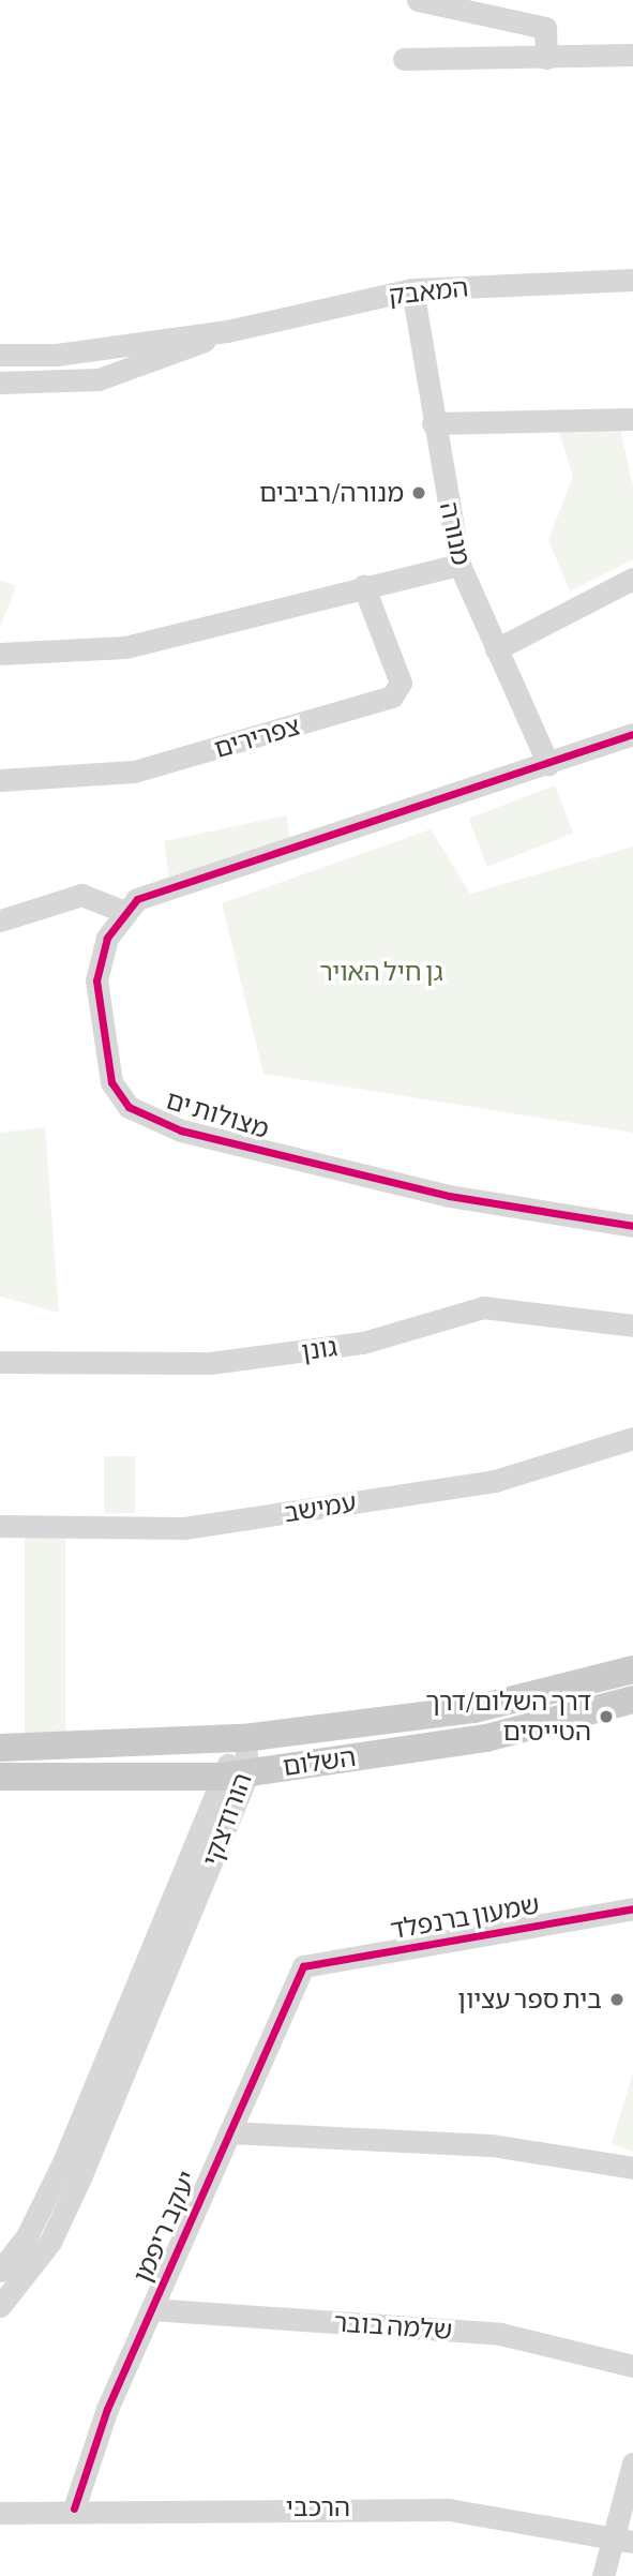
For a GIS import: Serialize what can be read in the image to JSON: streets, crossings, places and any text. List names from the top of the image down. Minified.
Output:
{"streets":{"main road":["השלום"],"street":["המאבק","מנורה","צפרירים","מצולות ים","גונן","עמישב","הורודצקי","שמעון ברנפלד","יעקב ריפמן","שלמה בובר","הרכבי"]},"crossings":[["המאבק","מנורה"],["השלום","הורודצקי"],["שמעון ברנפלד","יעקב ריפמן"],["יעקב ריפמן","שלמה בובר"],["יעקב ריפמן","הרכבי"]],"parks":["גן חיל האויר"],"places":["מנורה/רביבים","דרך השלום/דרך הטייסים","בית ספר עציון"]}
